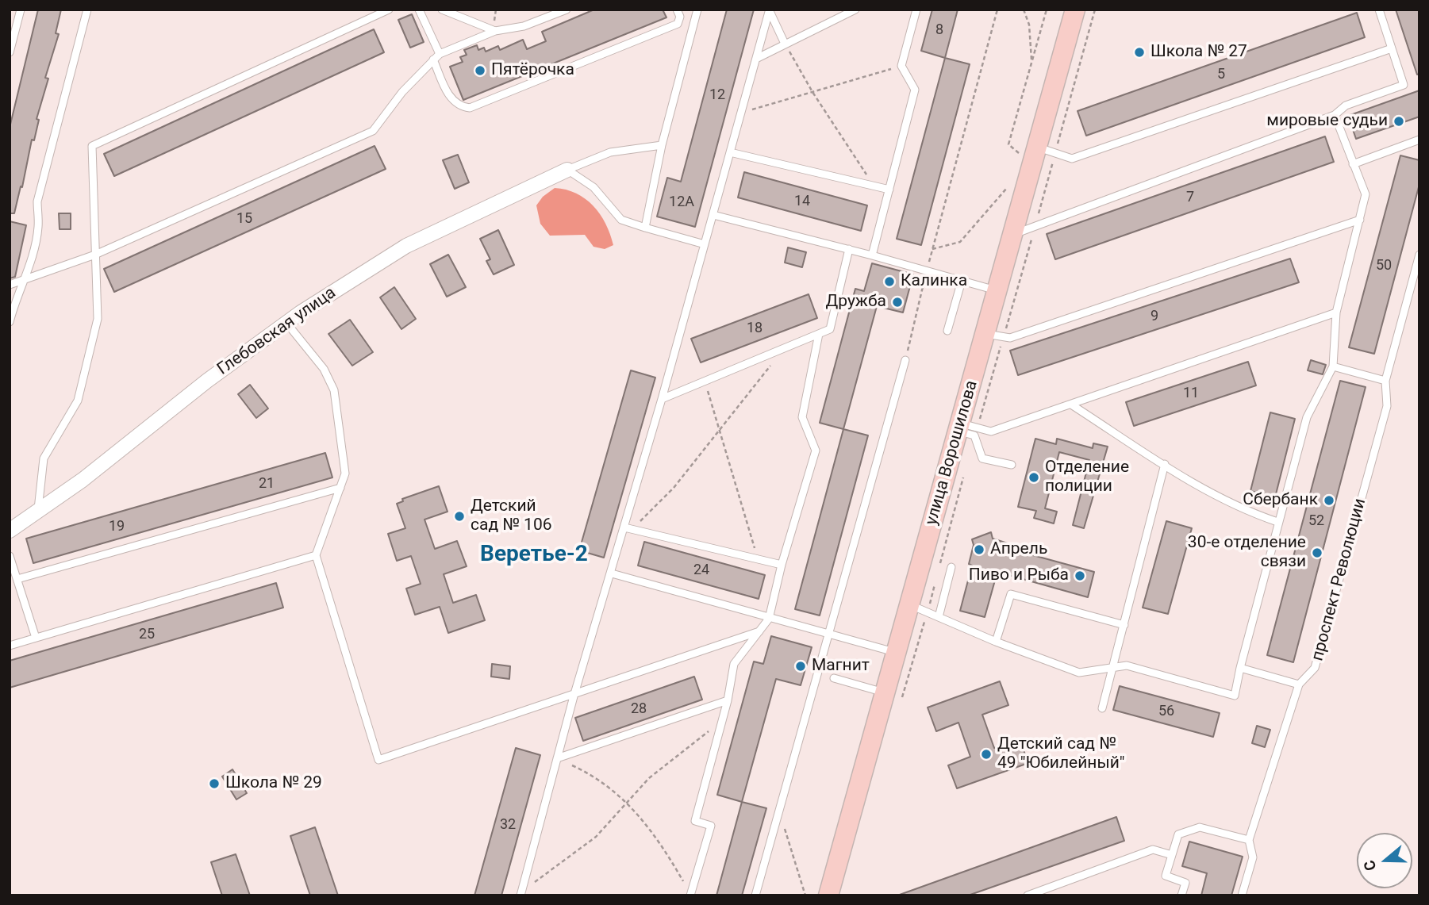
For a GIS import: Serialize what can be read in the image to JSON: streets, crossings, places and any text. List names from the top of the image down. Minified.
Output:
{"streets":{"main road":["улица Ворошилова"],"street":["Глебовская улица"],"lane":["проспект Революции"]},"districts":["Веретье-2"],"places":["Школа № 27","Пятёрочка","мировые судьи","Калинка","Дружба","Отделение полиции","Сбербанк","Детский сад № 106","Апрель","30-е отделение связи","Пиво и Рыба","Магнит","Детский сад № 49 \"Юбилейный\"","Школа № 29"],"house_numbers":["8","5","12","7","14","12А","15","50","9","18","11","21","52","19","24","25","28","56","32"],"north":"left"}
